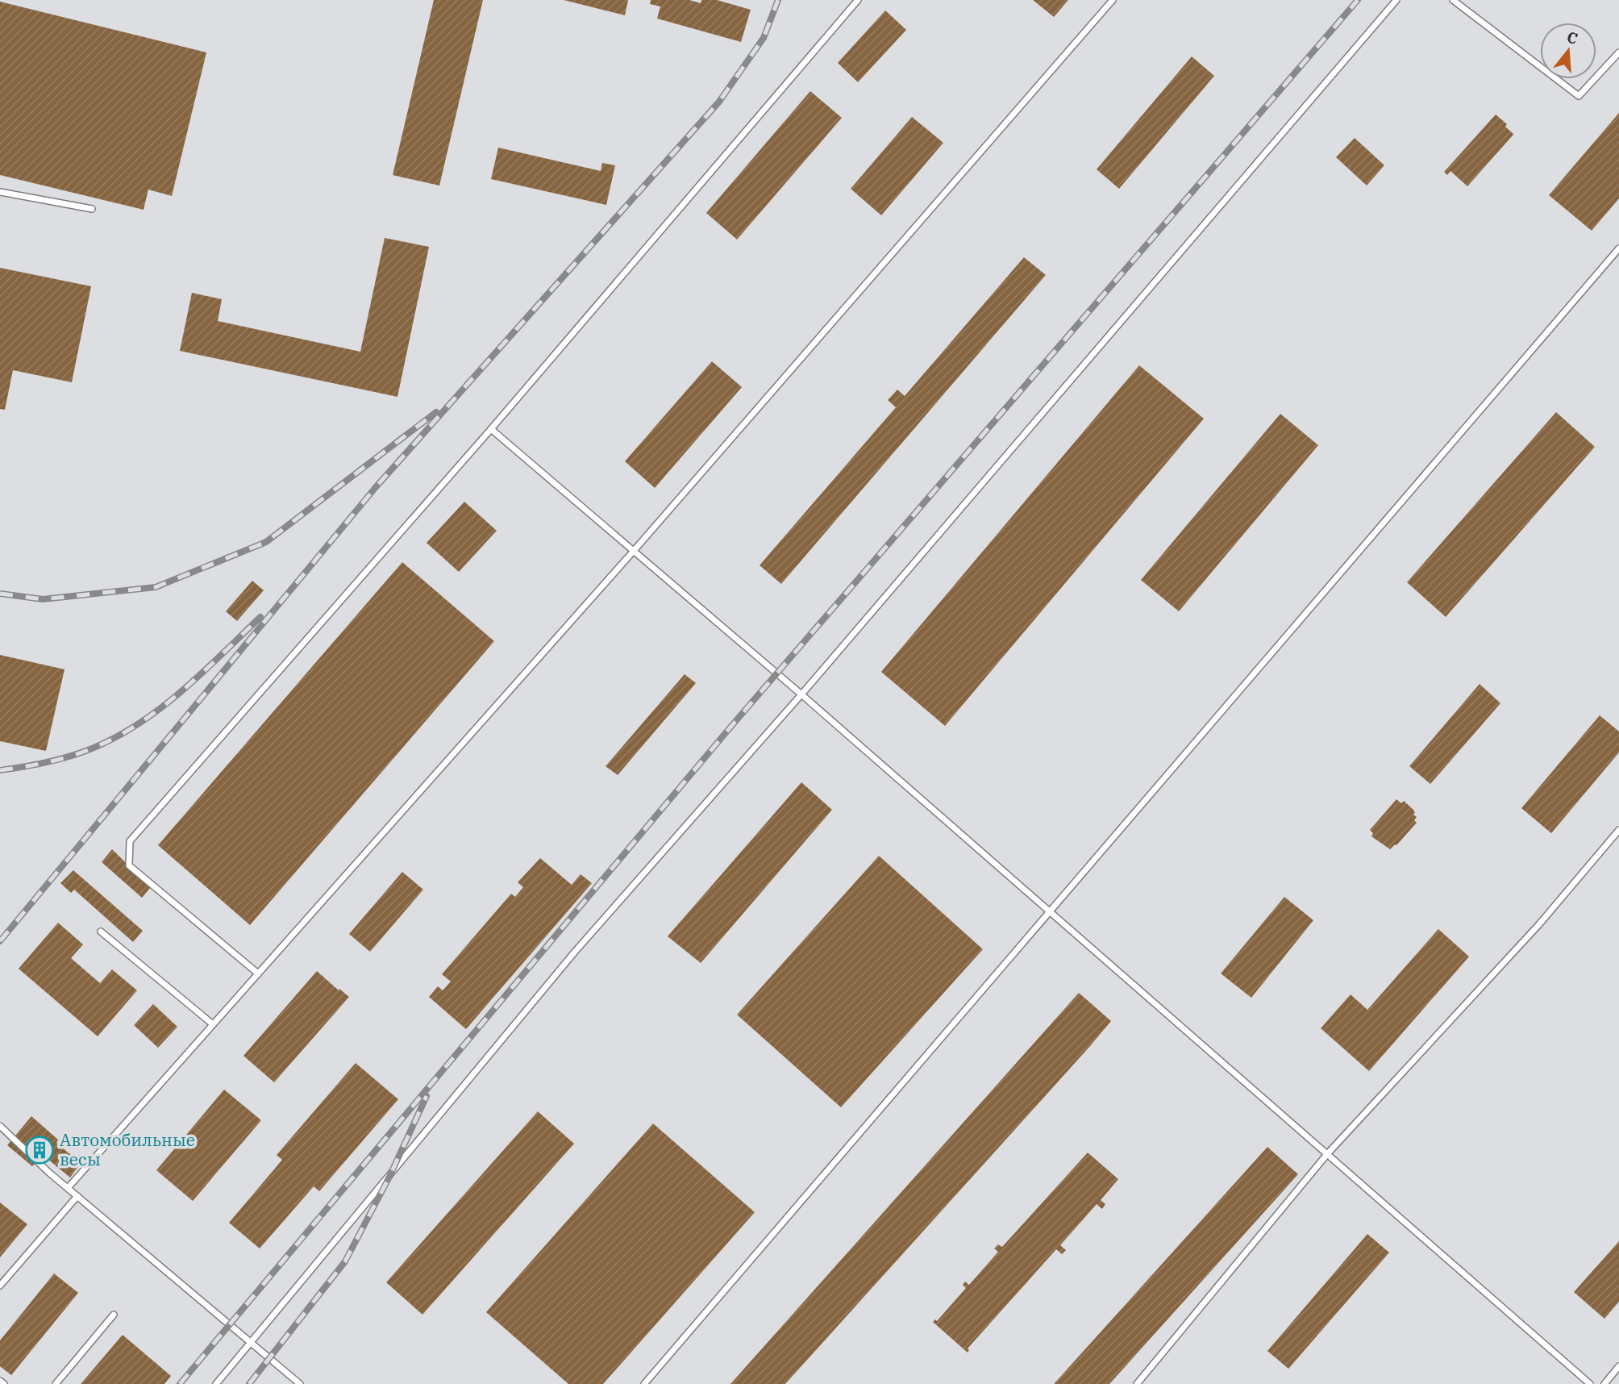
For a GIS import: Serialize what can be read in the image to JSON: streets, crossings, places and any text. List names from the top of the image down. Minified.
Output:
{"places":{"building":["Автомобильные весы"]},"north":"top"}
